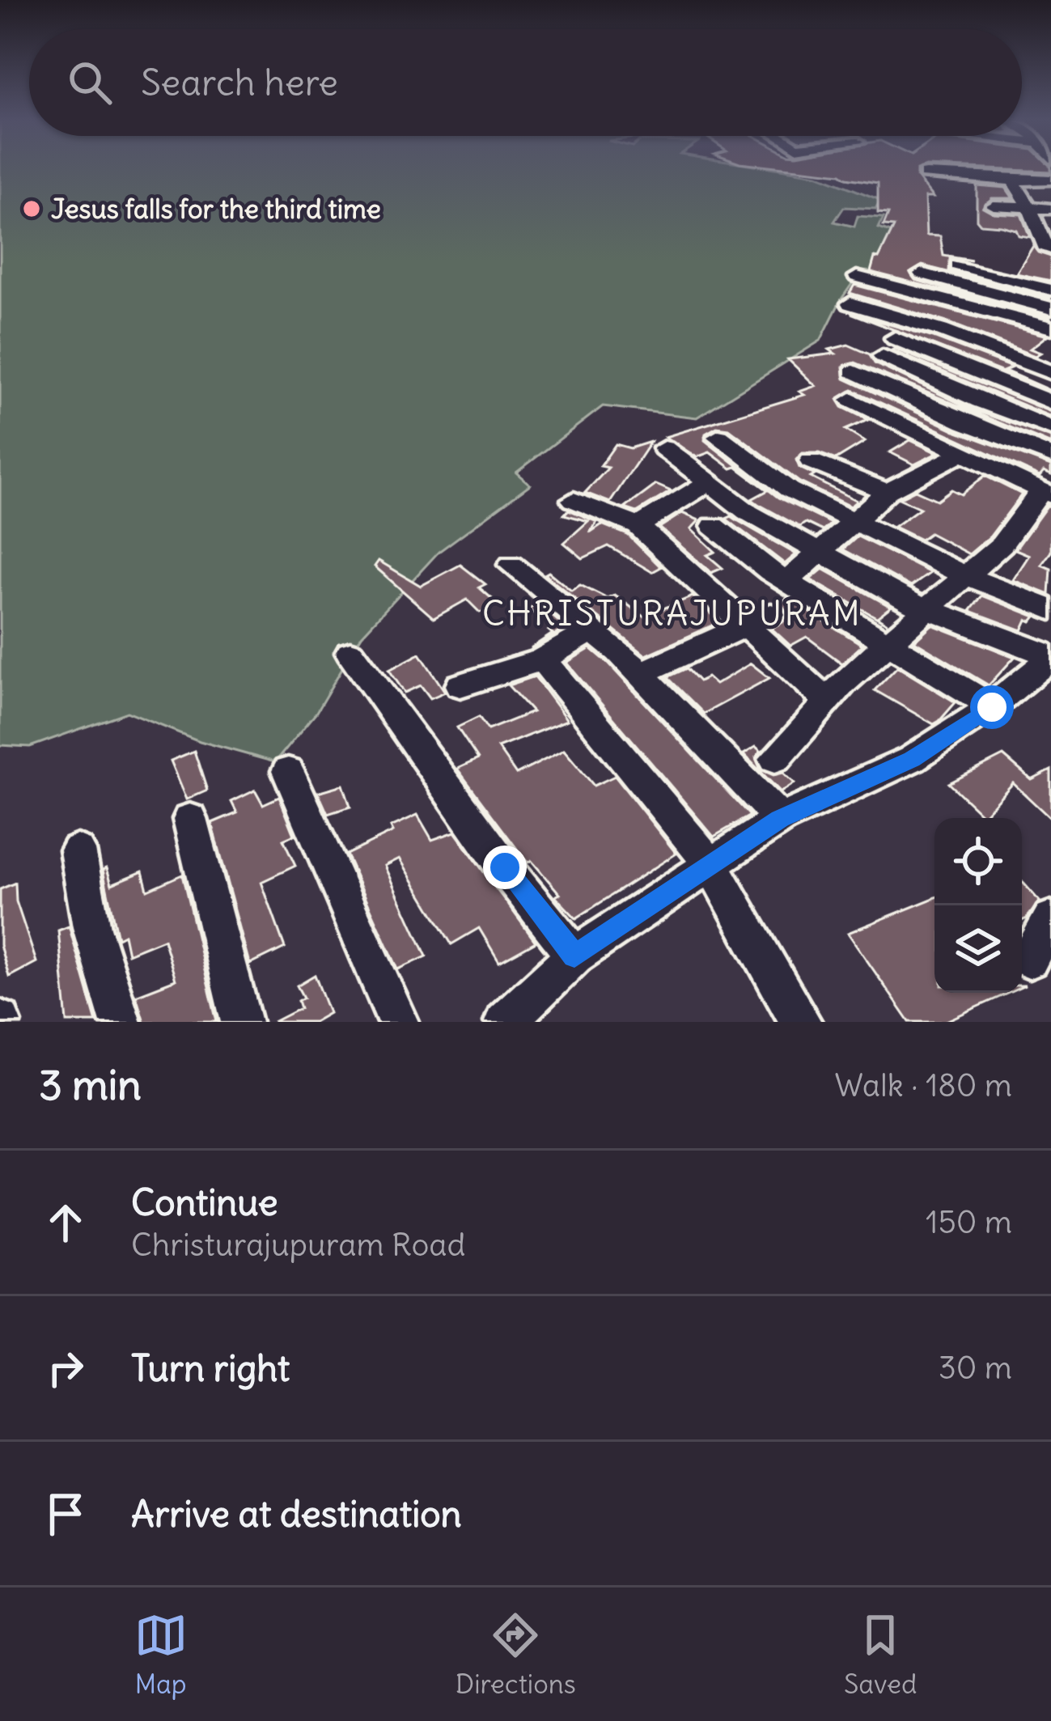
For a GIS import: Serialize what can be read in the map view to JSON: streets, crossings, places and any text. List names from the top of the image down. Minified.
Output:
{"districts":["CHRISTURAJUPURAM"],"places":["Jesus falls for the third time"],"page":{"search":"Search here","heading":["3 min","Walk · 180 m"],"list":[["Continue","Christurajupuram Road","150 m"],["Turn right","30 m"],"Arrive at destination"],"nav":["Map","Directions","Saved"]}}
